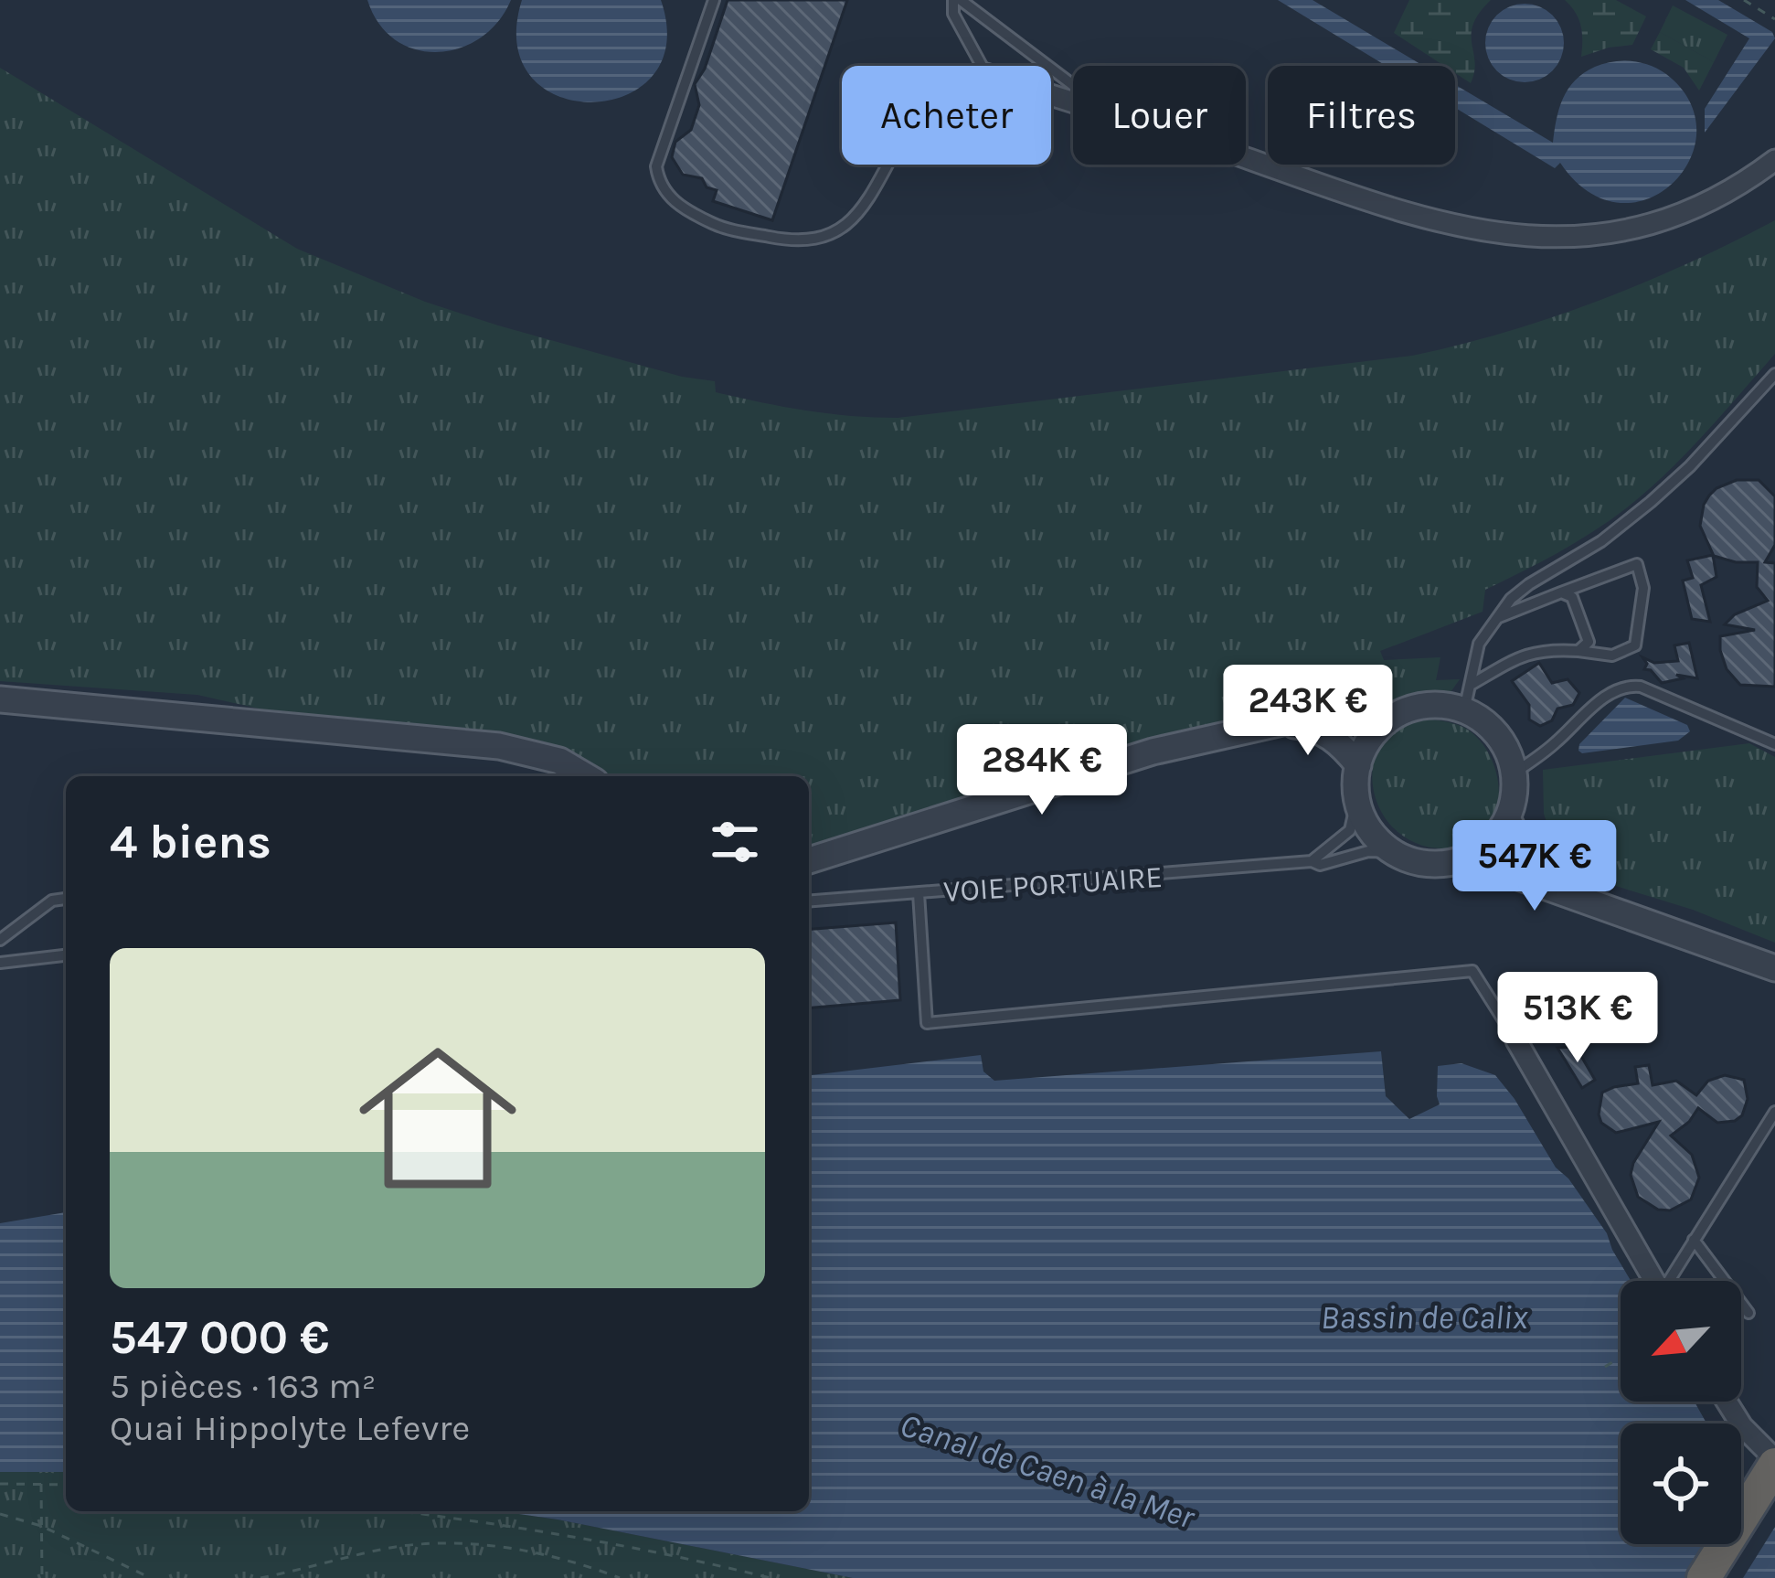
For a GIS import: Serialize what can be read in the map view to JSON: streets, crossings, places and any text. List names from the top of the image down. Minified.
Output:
{"streets":{"lane":["VOIE PORTUAIRE"]},"water":["Bassin de Calix","Canal de Caen à la Mer"],"north":"bottom left","page":{"chip":["Acheter","Louer","Filtres"],"price":["243K €","284K €","547K €","513K €"],"heading":"4 biens","list":[{"name":"547 000 €","note":"5 pièces · 163 m² · Quai Hippolyte Lefevre"}]}}
